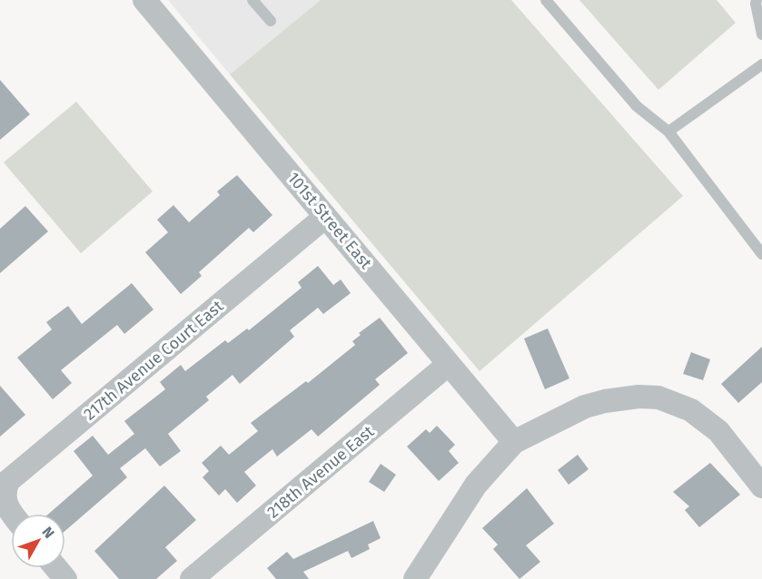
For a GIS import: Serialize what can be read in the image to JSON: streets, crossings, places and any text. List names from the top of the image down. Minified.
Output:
{"streets":{"street":["101st Street East","217th Avenue Court East","218th Avenue East"]},"crossings":[["101st Street East","217th Avenue Court East"],["101st Street East","218th Avenue East"]],"north":"top right"}
